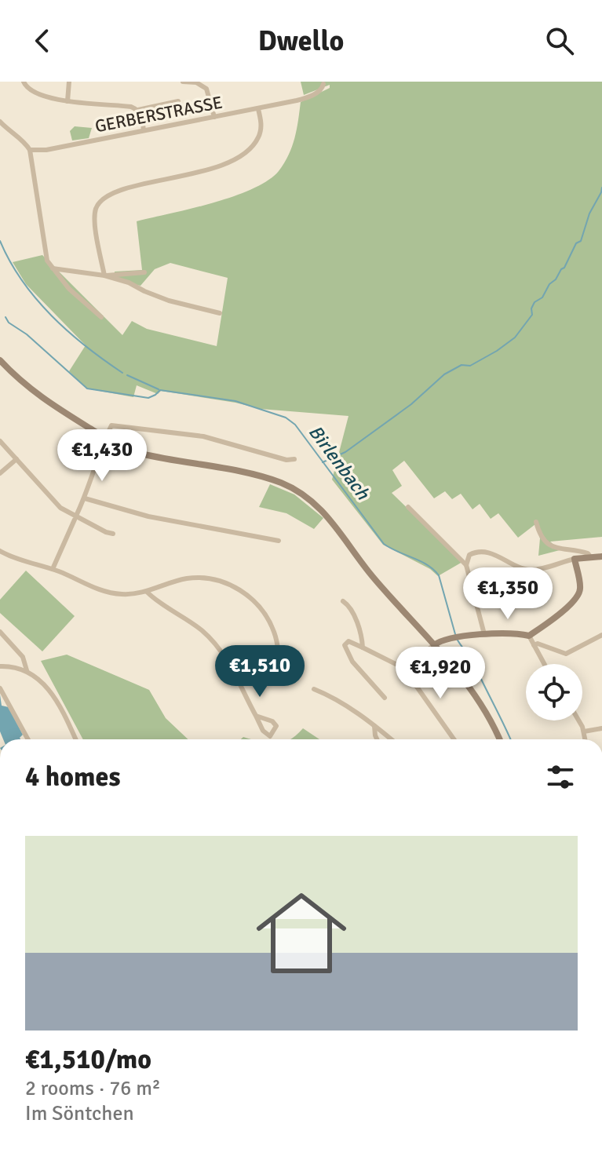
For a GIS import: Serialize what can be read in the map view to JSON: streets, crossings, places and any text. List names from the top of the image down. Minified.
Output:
{"streets":{"street":["GERBERSTRASSE"]},"water":["Birlenbach"],"page":{"header":"Dwello","price":["€1,430","€1,350","€1,510","€1,920"],"heading":"4 homes","list":[{"name":"€1,510/mo","note":"2 rooms · 76 m² · Im Söntchen"}]}}
